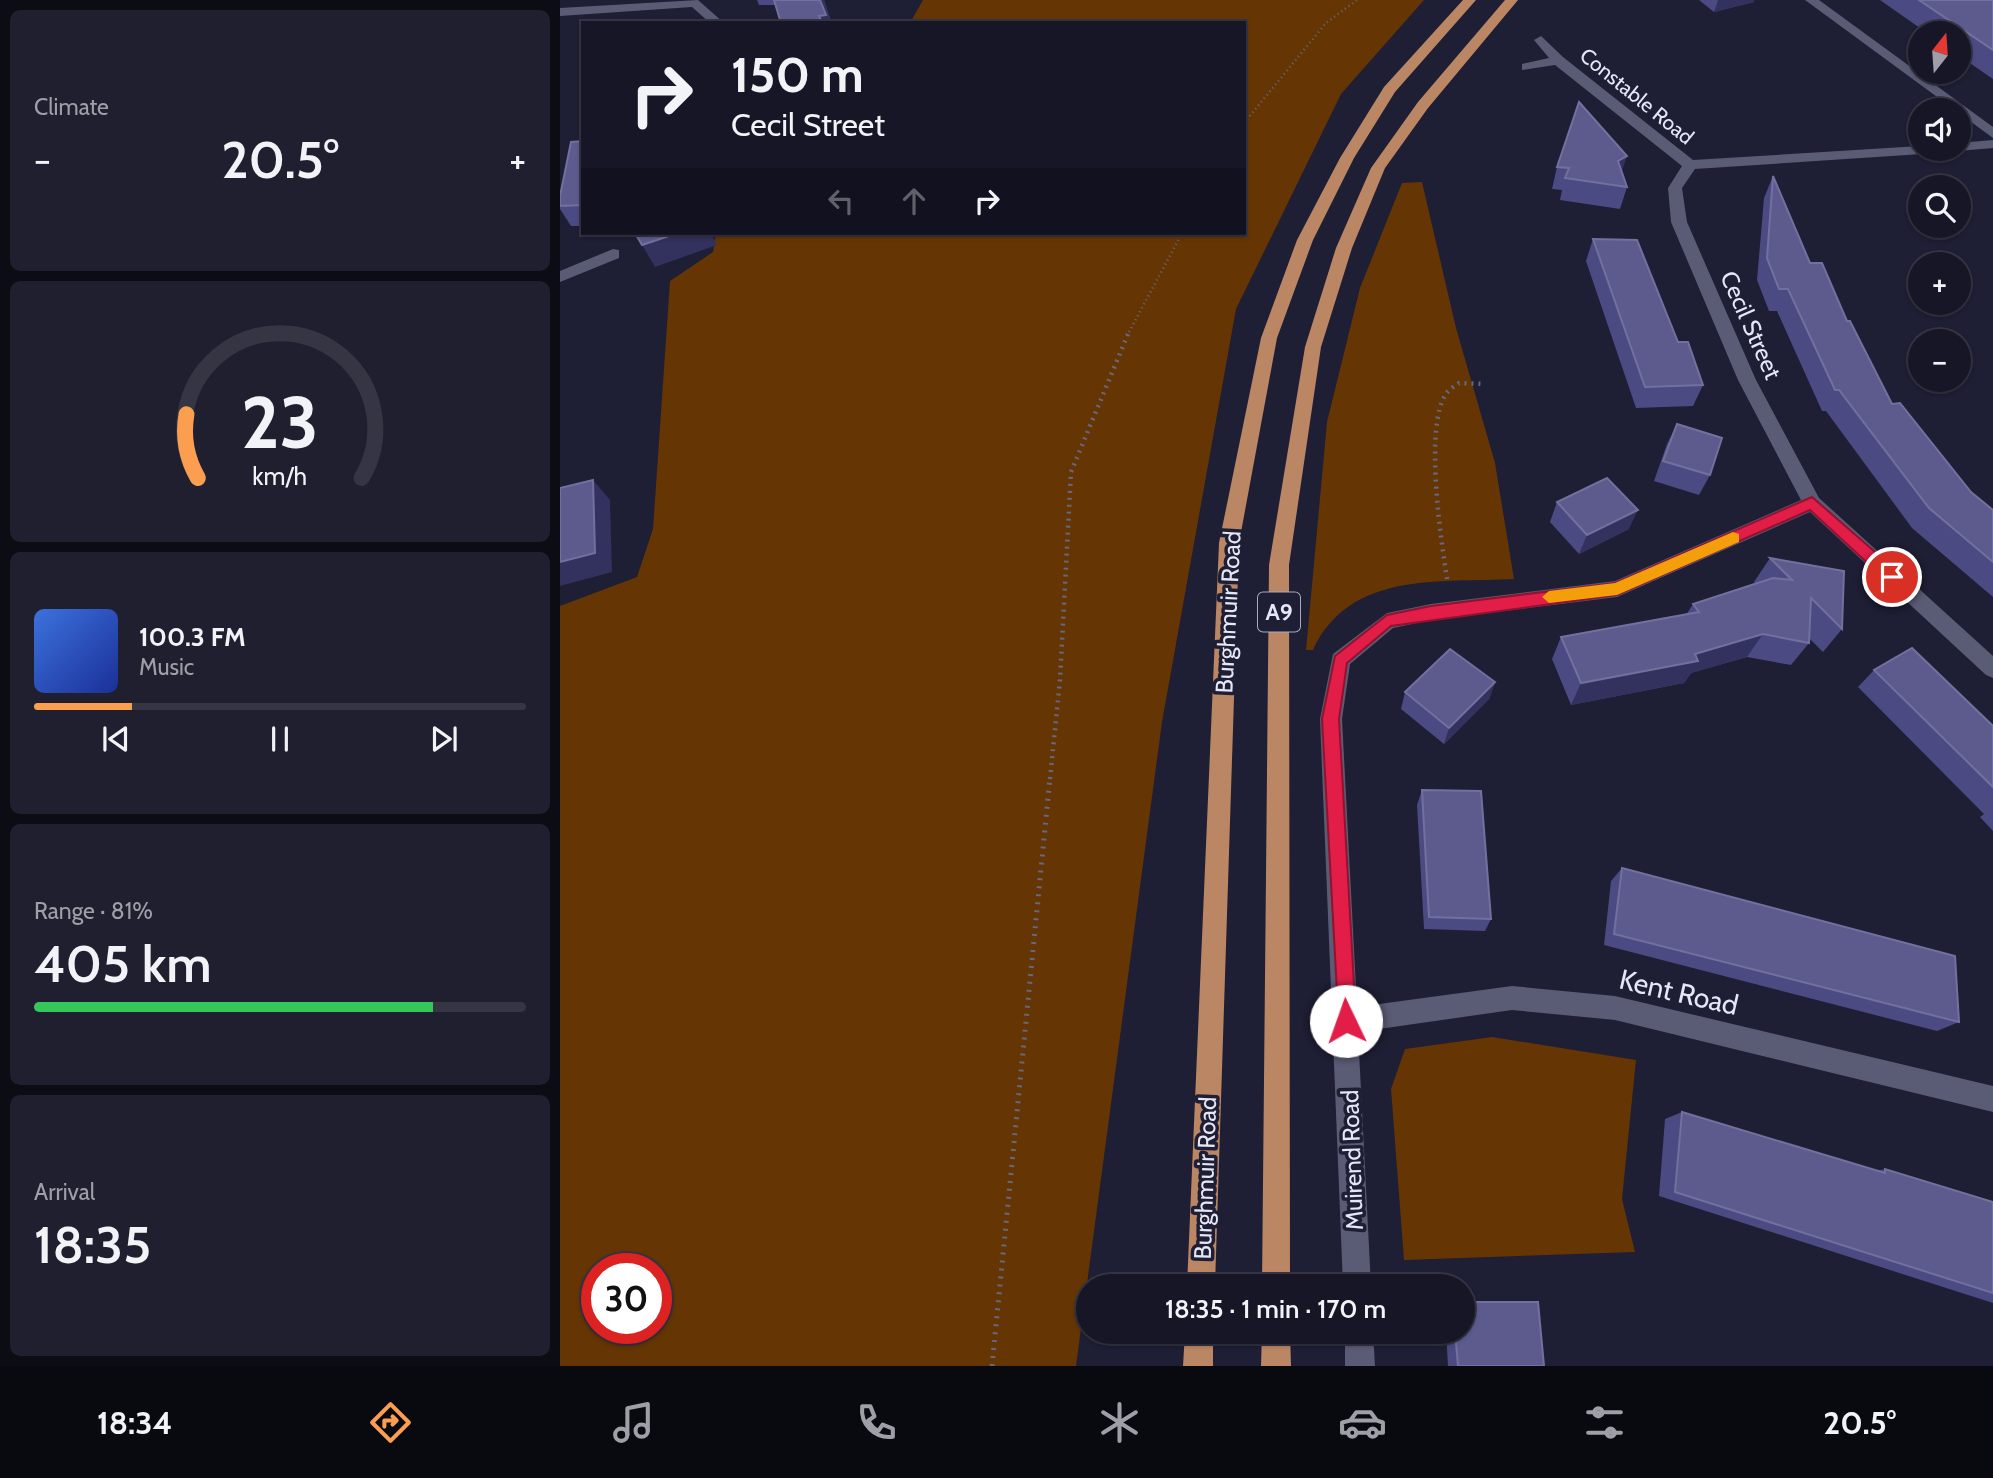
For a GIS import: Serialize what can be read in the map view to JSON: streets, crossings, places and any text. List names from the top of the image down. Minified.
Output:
{"streets":{"main road":["Burghmuir Road","A9"],"street":["Constable Road","Cecil Street","Kent Road","Muirend Road"]},"crossings":[["Constable Road","Cecil Street"],["Cecil Street","Muirend Road"],["Kent Road","Muirend Road"]],"north":"top","page":{"tile":["Climate",["Range · 81%","405 km"],["Arrival","18:35"]],"map_buttons":["+","−"],"turn":["150 m","Cecil Street"],"heat":["−","20.5°","+"],"song":["100.3 FM","Music"],"limit":"30","trip":"18:35 · 1 min · 170 m","tabs":["18:34","20.5°"],"gauge":["23","km/h"]}}
